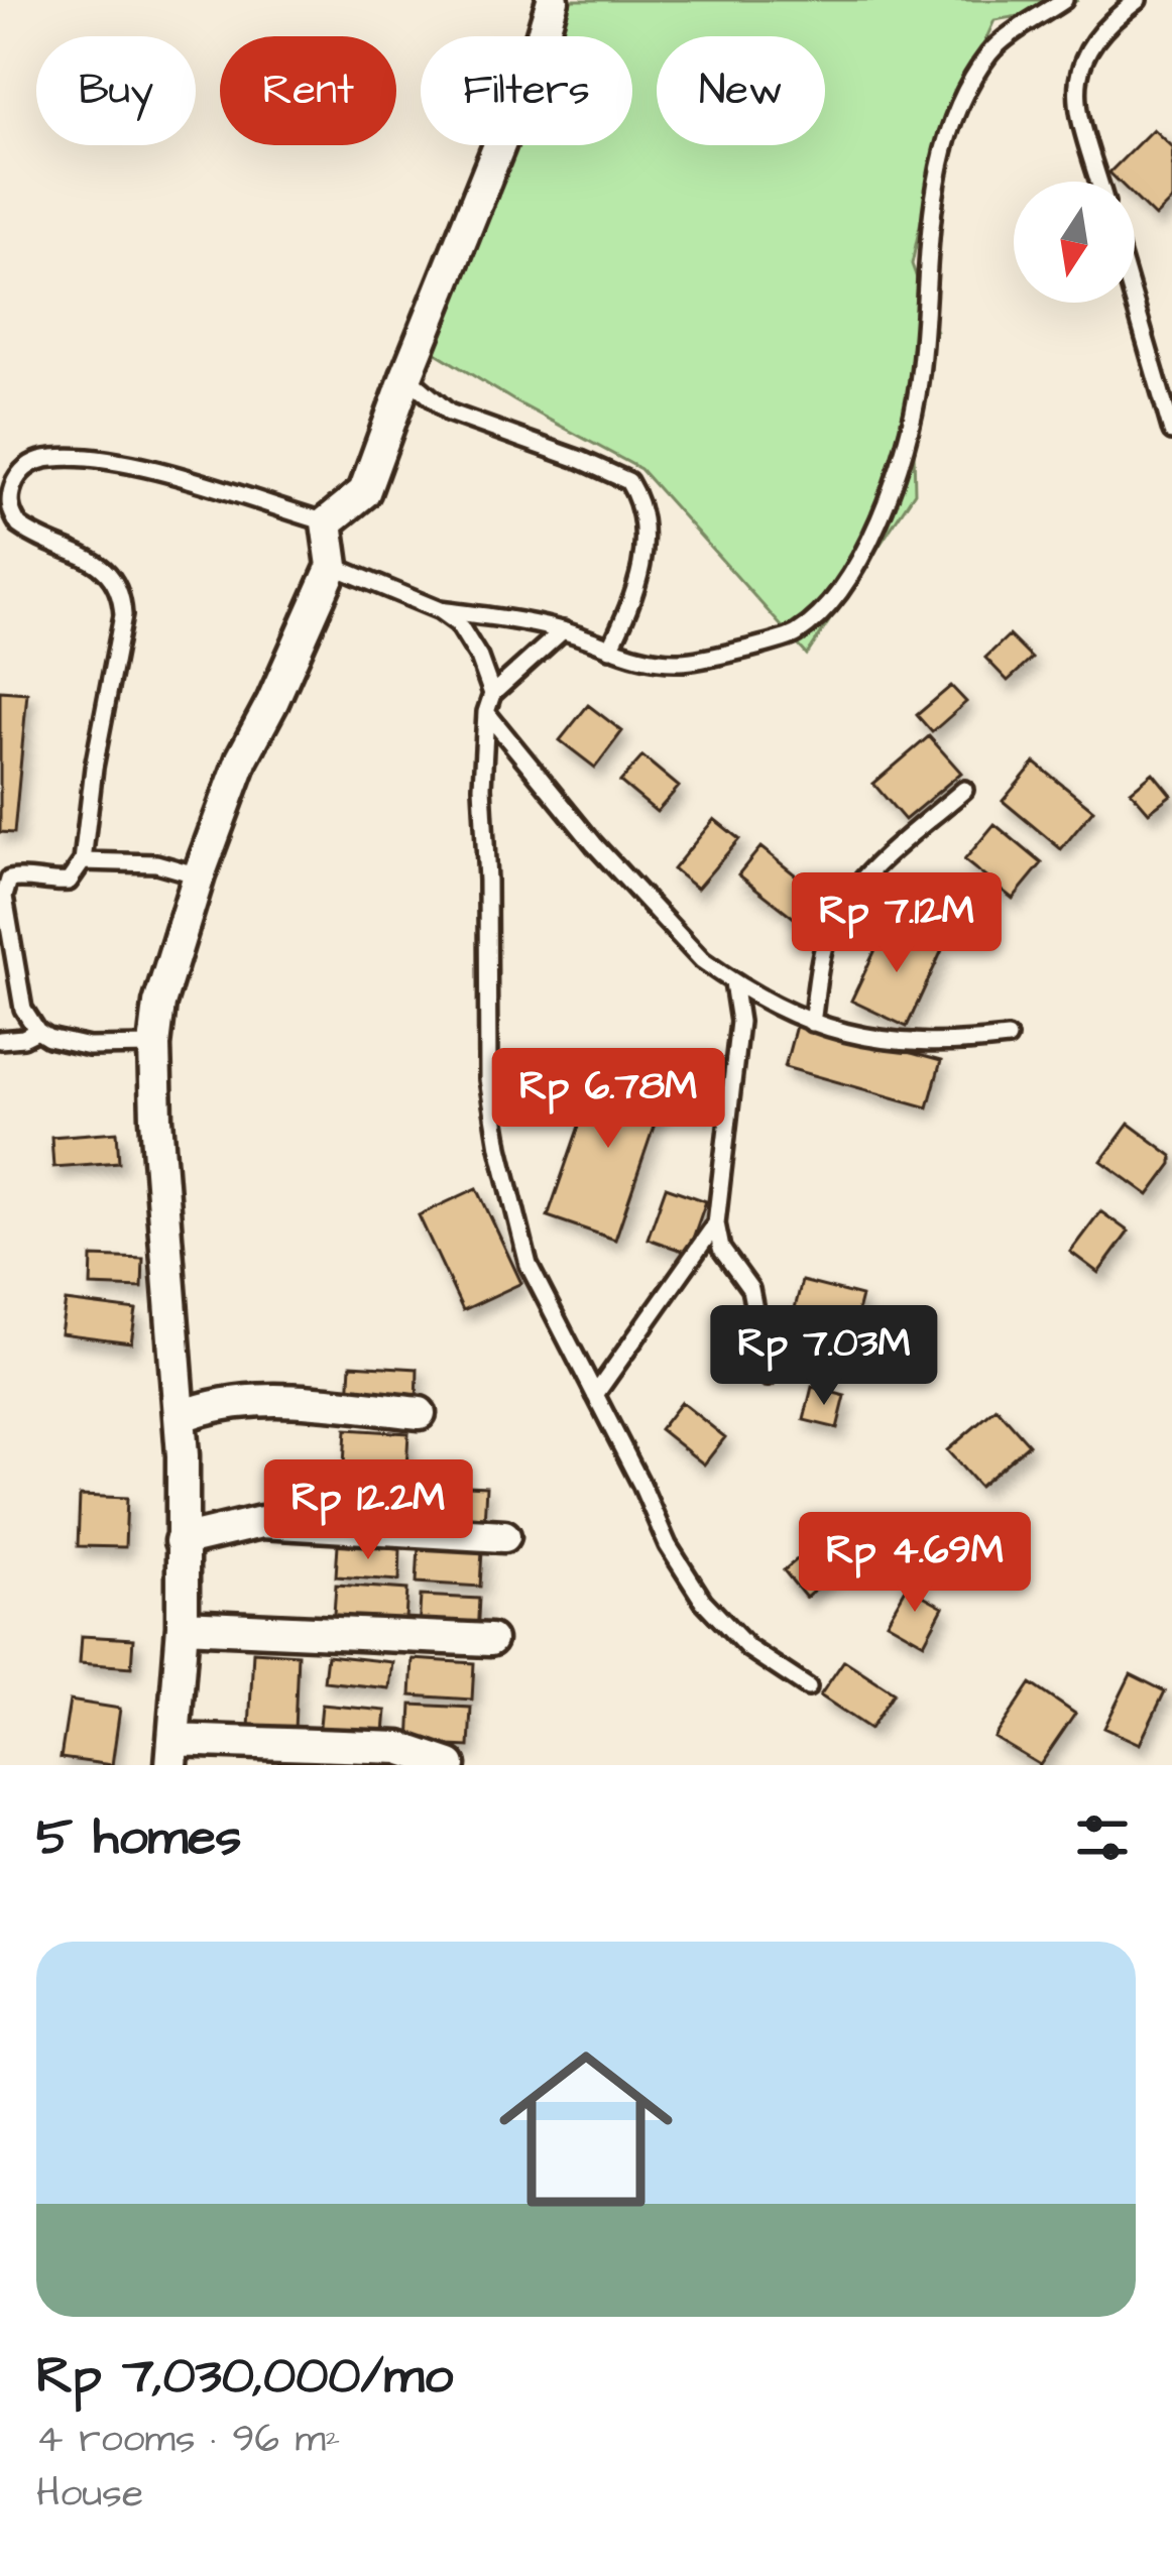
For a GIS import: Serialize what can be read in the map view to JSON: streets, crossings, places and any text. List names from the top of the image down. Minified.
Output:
{"north":"bottom","page":{"chip":["Buy","Rent","Filters","New"],"price":["Rp 7.12M","Rp 6.78M","Rp 7.03M","Rp 12.2M","Rp 4.69M"],"heading":"5 homes","list":[{"name":"Rp 7,030,000/mo","note":"4 rooms · 96 m² · House"}]}}
